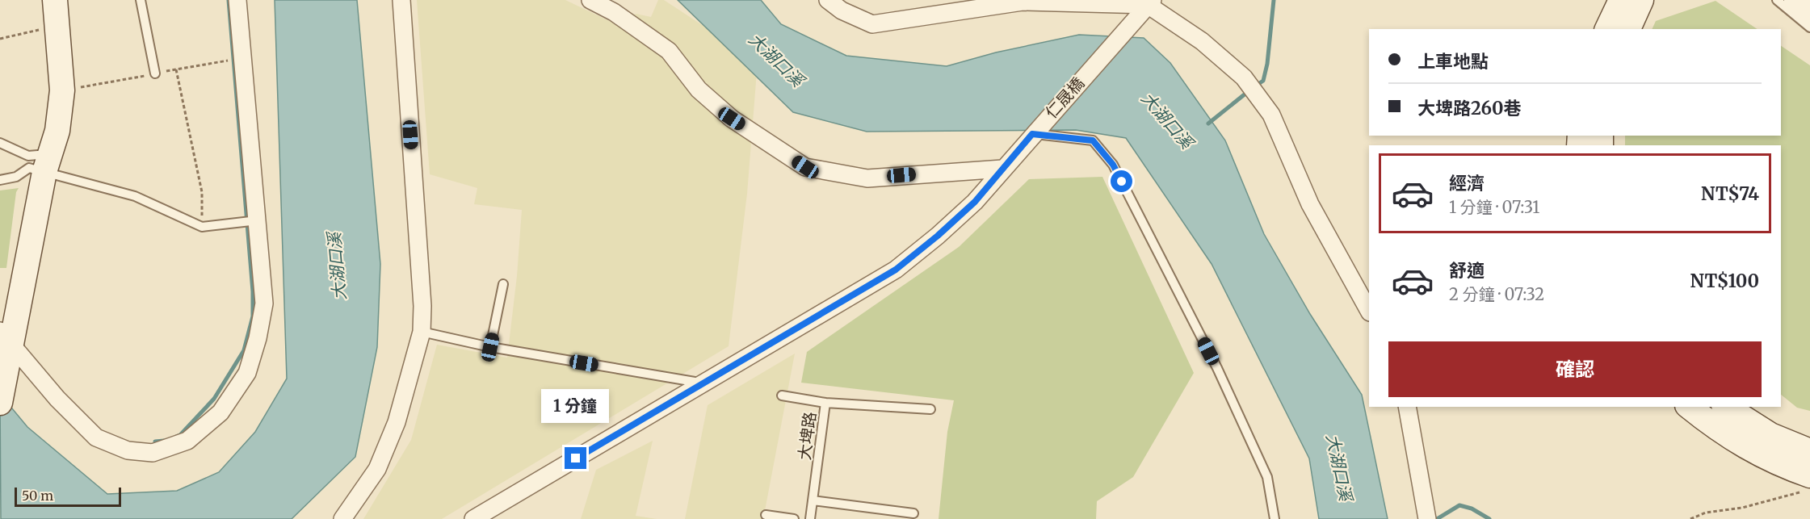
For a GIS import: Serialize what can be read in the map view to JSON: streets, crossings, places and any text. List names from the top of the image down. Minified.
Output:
{"streets":{"street":["仁晟橋"],"lane":["大埤路"]},"water":["大湖口溪"],"scale_bar":"50 m","page":{"banner":["上車地點","大埤路260巷"],"list":[{"name":"經濟","note":"1 分鐘 · 07:31","value":"NT$74"},{"name":"舒適","note":"2 分鐘 · 07:32","value":"NT$100"}],"buttons":"確認","bubble":"1 分鐘","scale":"50 m"}}
